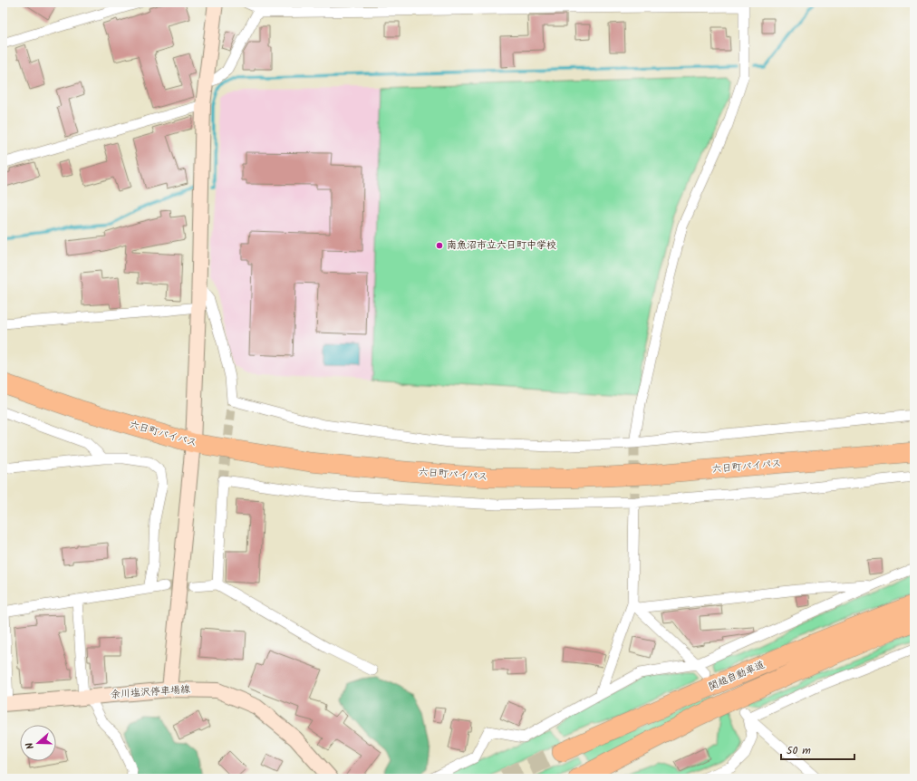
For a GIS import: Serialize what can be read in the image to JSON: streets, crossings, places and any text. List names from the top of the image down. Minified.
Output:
{"streets":{"highway":["六日町バイパス","関越自動車道"],"street":["余川塩沢停車場線"]},"places":["南魚沼市立六日町中学校"],"scale_bar":"50 m","north":"left"}
